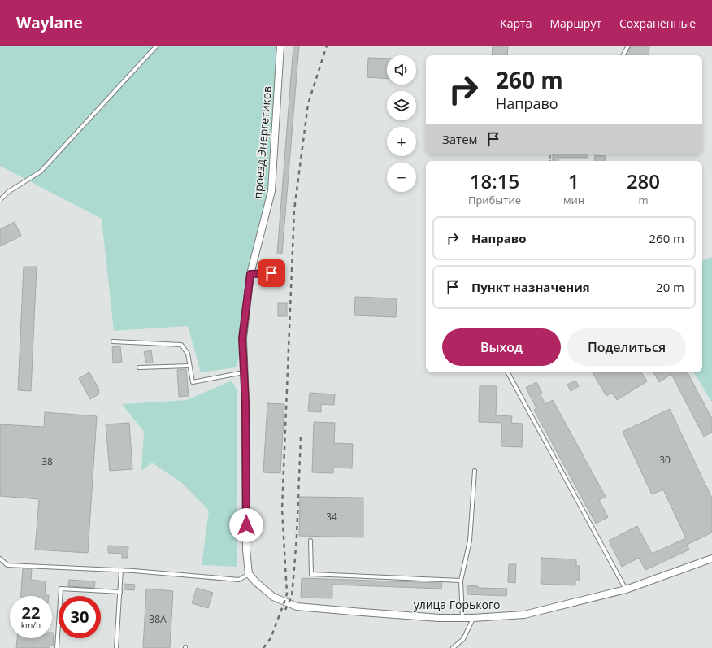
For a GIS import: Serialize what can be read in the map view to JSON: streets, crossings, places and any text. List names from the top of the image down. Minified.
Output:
{"streets":{"street":["проезд Энергетиков","улица Горького"]},"crossings":[["проезд Энергетиков","улица Горького"]],"house_numbers":["30","38","34","38А"],"page":{"header":"Waylane","nav":["Карта","Маршрут","Сохранённые"],"map_buttons":["+","−"],"turn":["260 m","Направо"],"then":"Затем","eta":["18:15","Прибытие","1","мин","280","m"],"list":[{"name":"Направо","value":"260 m"},{"name":"Пункт назначения","value":"20 m"}],"buttons":["Выход","Поделиться"],"speed":"22 km/h","limit":"30"}}
